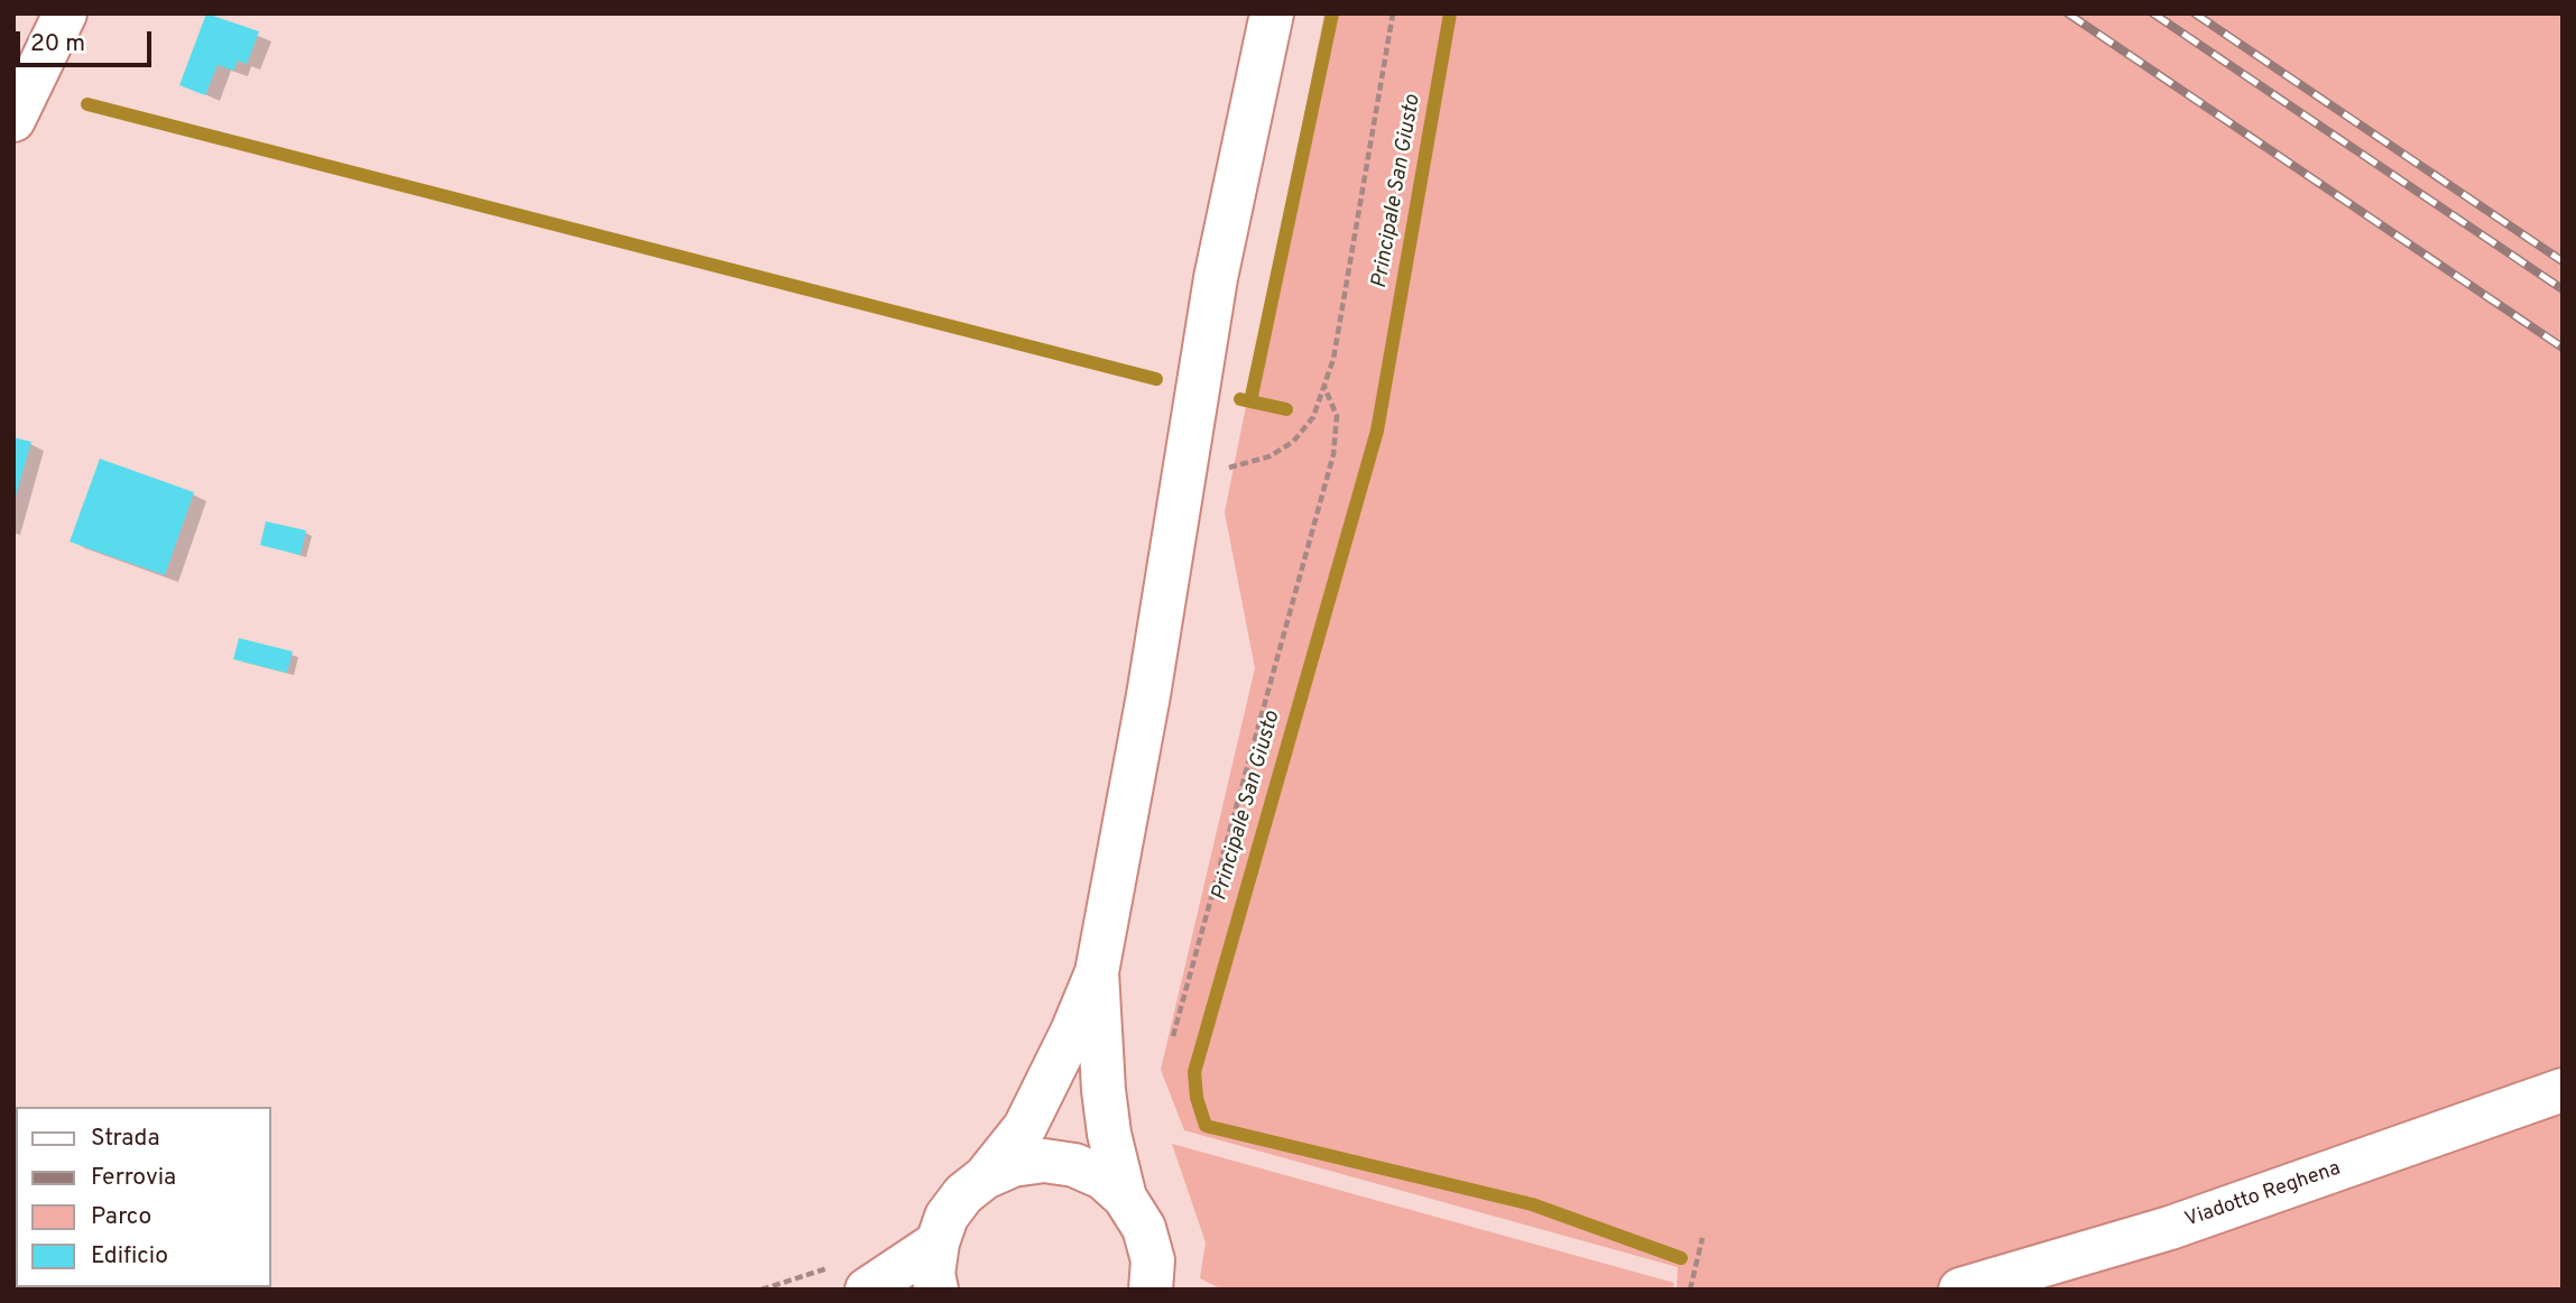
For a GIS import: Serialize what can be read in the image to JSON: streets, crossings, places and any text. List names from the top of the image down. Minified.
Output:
{"streets":{"main road":["Viadotto Reghena"]},"water":["Principale San Giusto"],"legend":["Strada","Ferrovia","Parco","Edificio"],"scale_bar":"20 m"}
